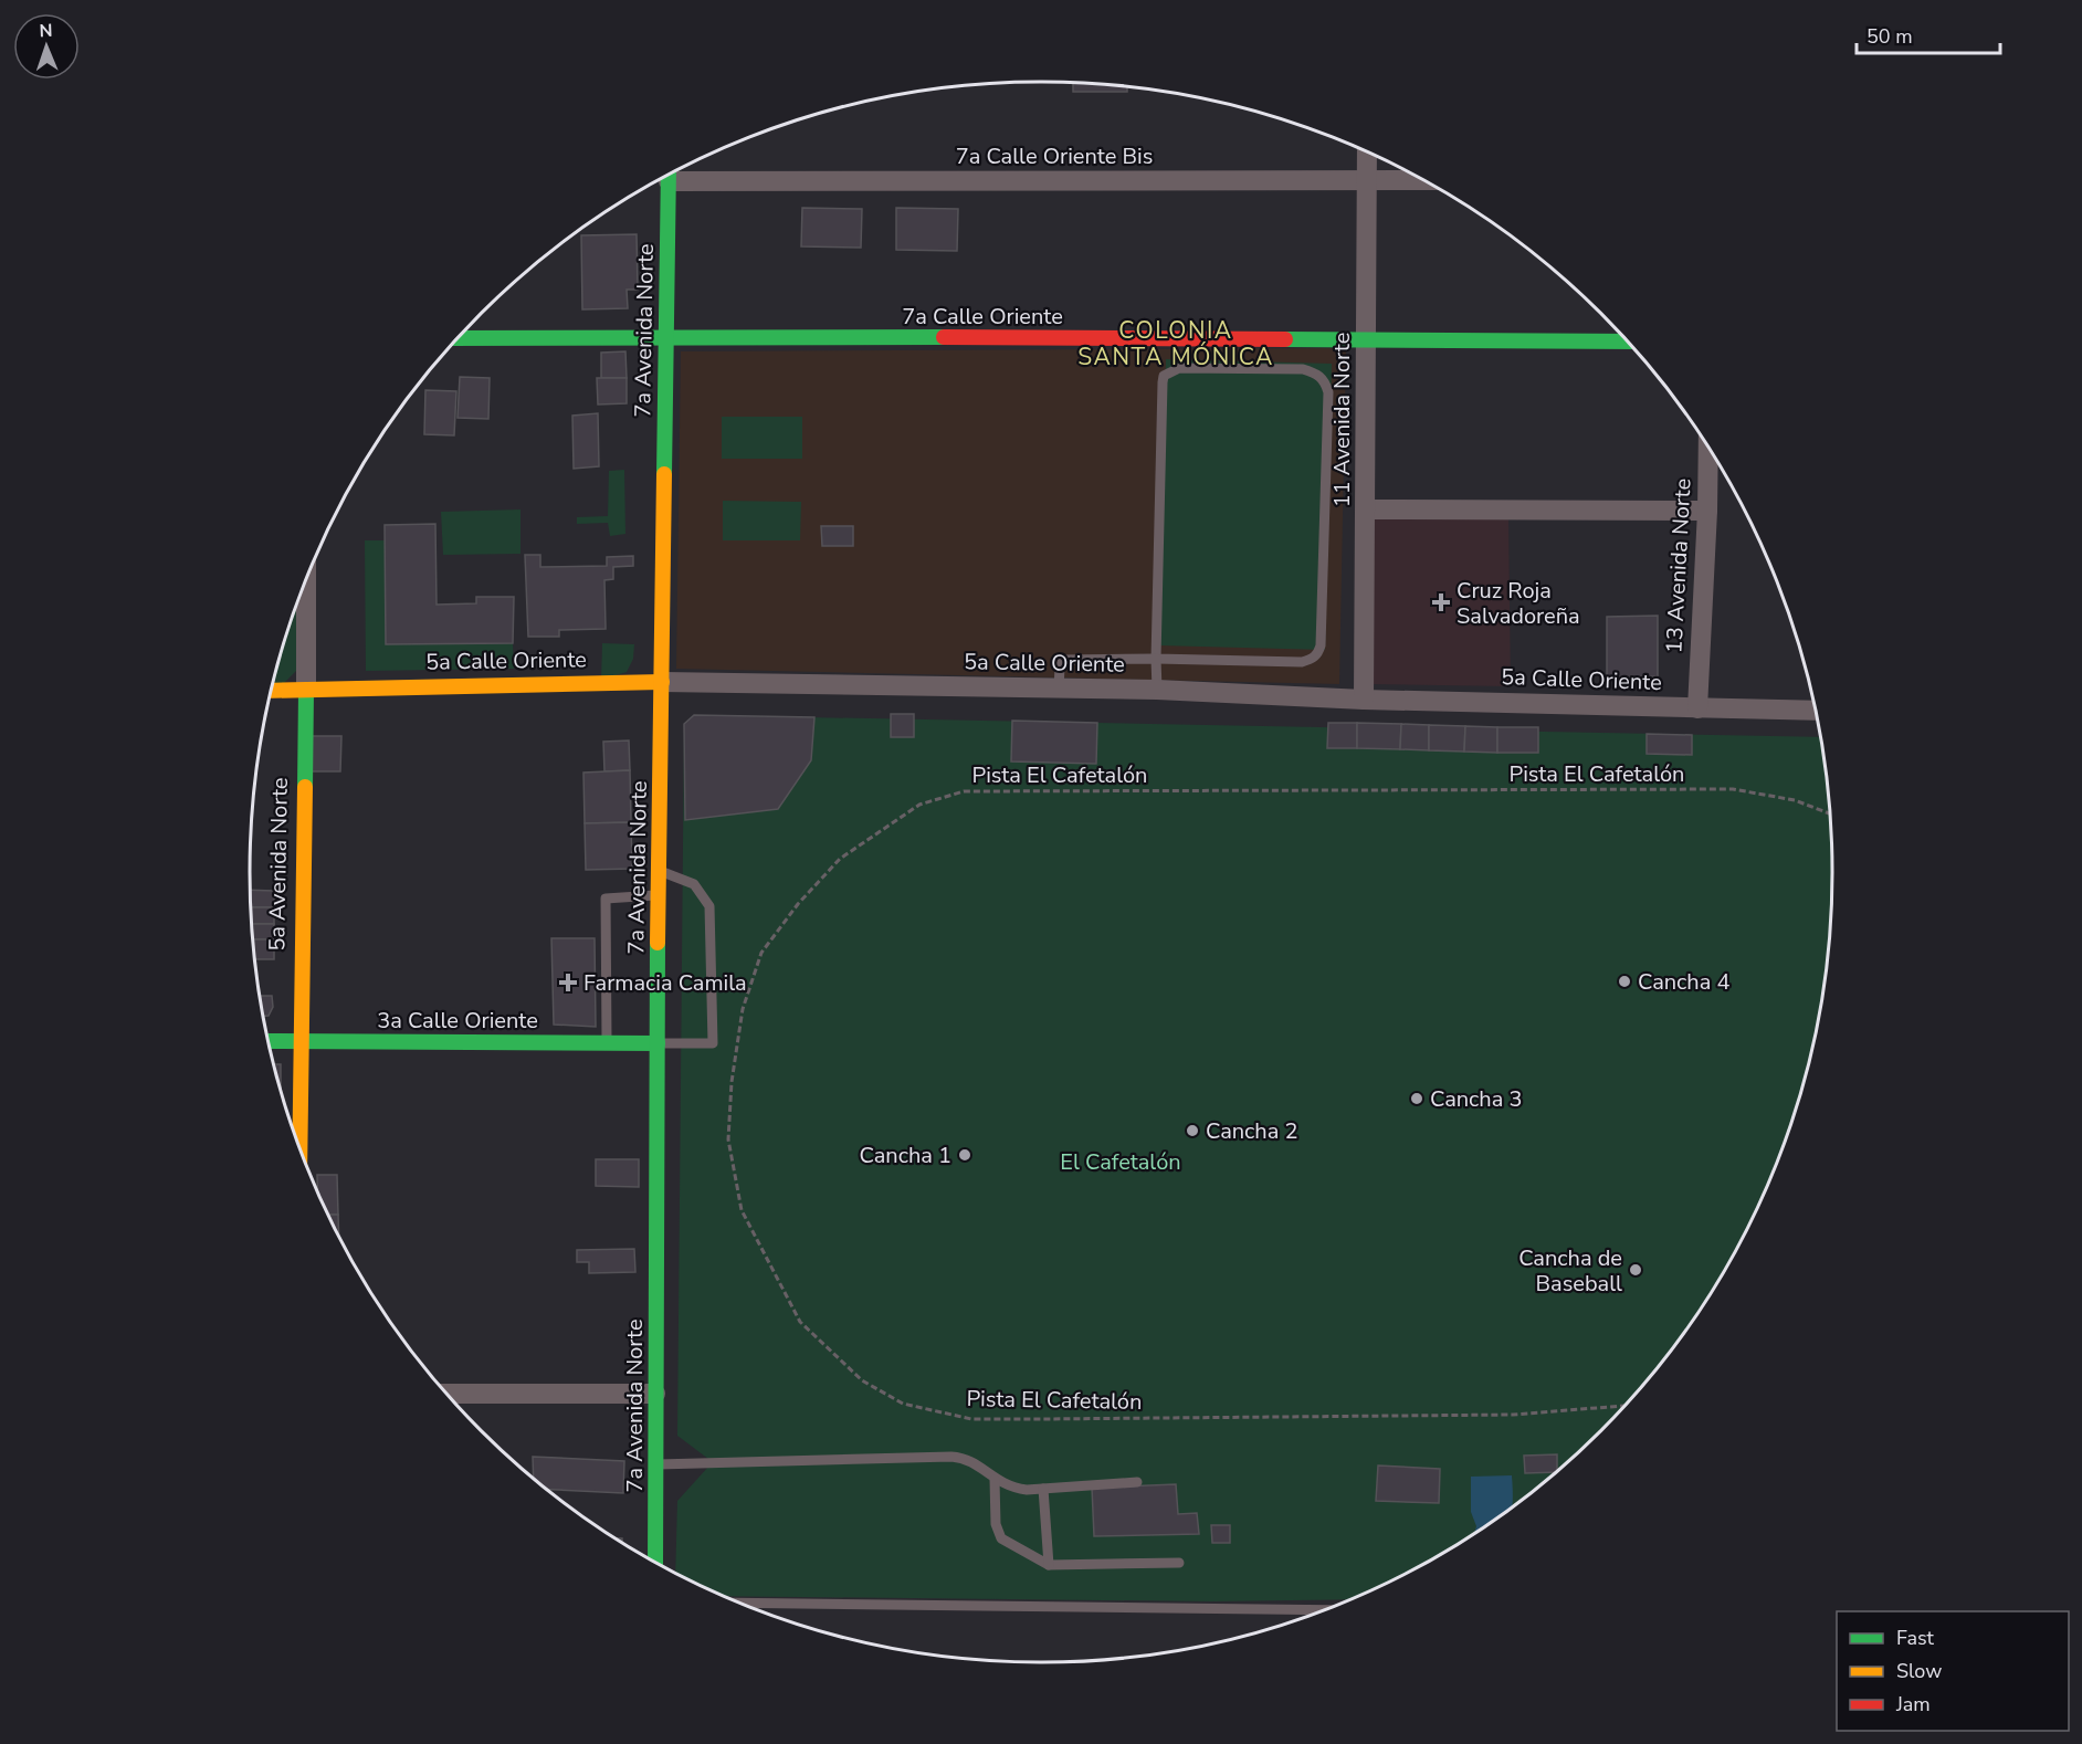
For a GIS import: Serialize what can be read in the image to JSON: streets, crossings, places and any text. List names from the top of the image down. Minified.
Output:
{"streets":{"street":["7a Calle Oriente Bis","7a Calle Oriente","7a Avenida Norte","11 Avenida Norte","13 Avenida Norte","5a Calle Oriente","5a Avenida Norte","3a Calle Oriente"],"path":["Pista El Cafetalón"]},"crossings":[["7a Calle Oriente Bis","11 Avenida Norte"],["7a Calle Oriente","7a Avenida Norte"],["7a Calle Oriente","11 Avenida Norte"],["7a Avenida Norte","5a Calle Oriente"],["7a Avenida Norte","3a Calle Oriente"],["11 Avenida Norte","5a Calle Oriente"],["13 Avenida Norte","5a Calle Oriente"],["5a Calle Oriente","5a Avenida Norte"],["5a Avenida Norte","3a Calle Oriente"]],"districts":["COLONIA SANTA MÓNICA"],"parks":["El Cafetalón"],"places":{"health":["Cruz Roja Salvadoreña","Farmacia Camila"],"other":["Cancha 4","Cancha 3","Cancha 2","Cancha 1","Cancha de Baseball"]},"legend":["Fast","Slow","Jam"],"scale_bar":"50 m","north":"top"}
